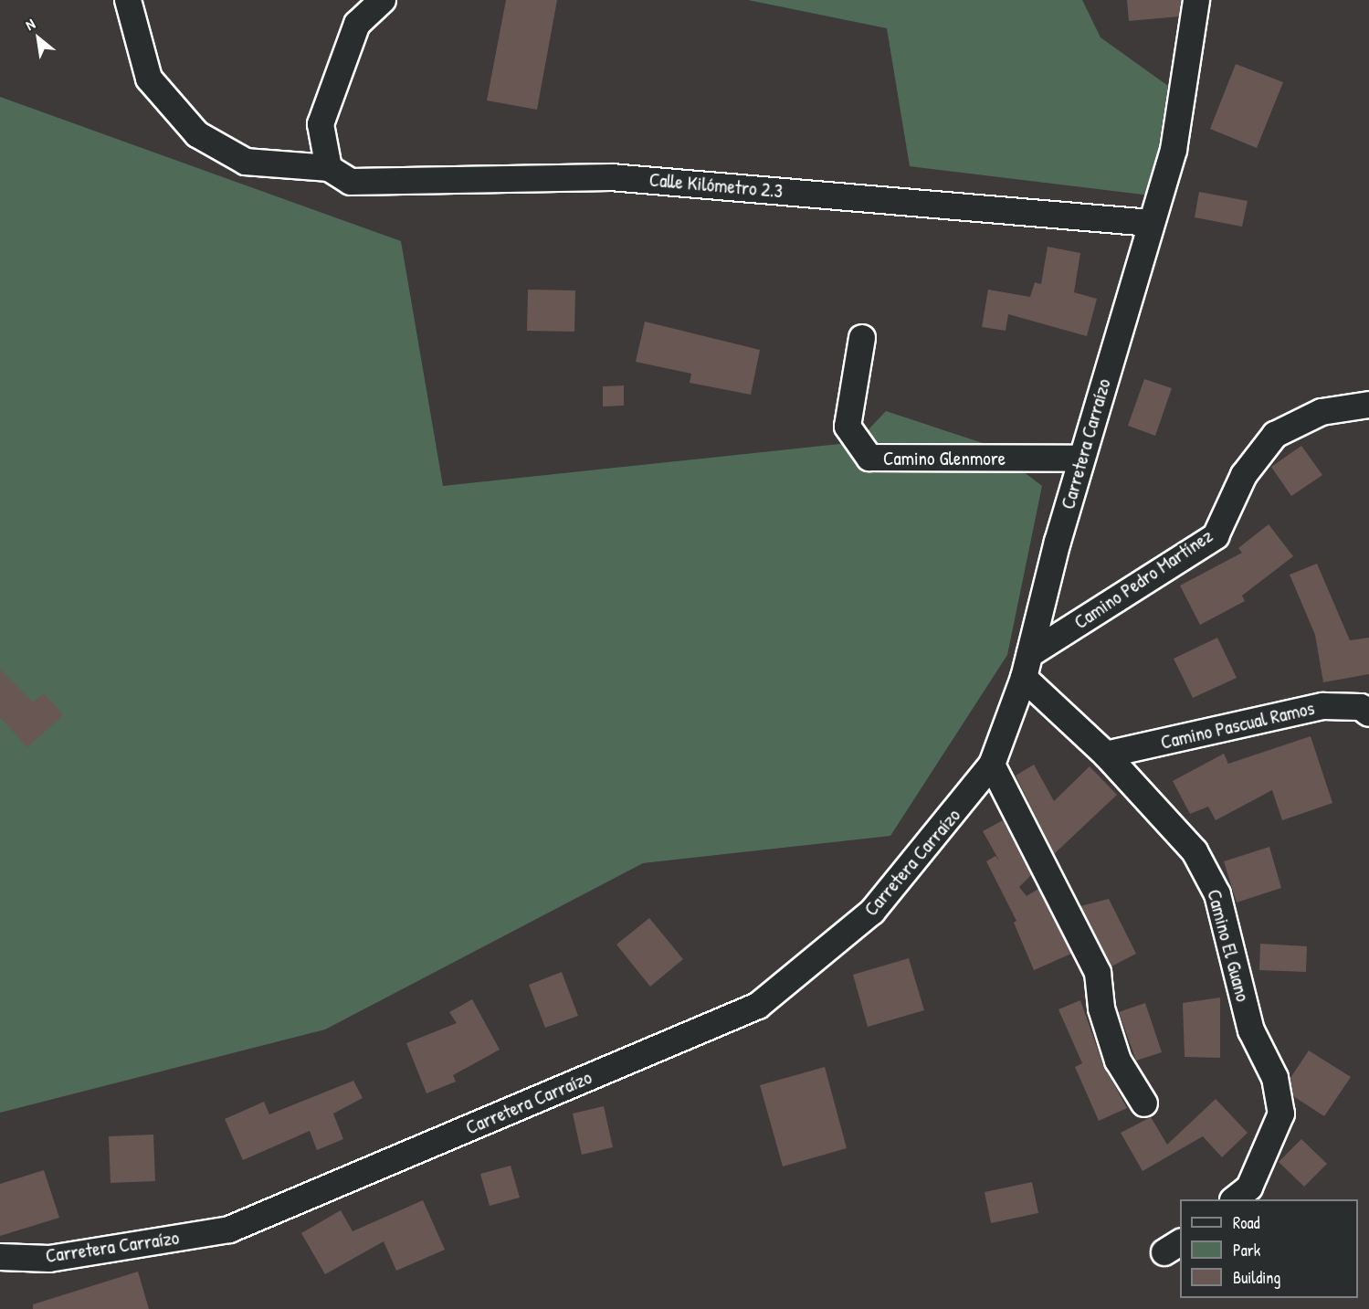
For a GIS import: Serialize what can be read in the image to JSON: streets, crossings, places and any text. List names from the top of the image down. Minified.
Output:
{"streets":{"street":["Calle Kilómetro 2.3","Carretera Carraízo","Camino Glenmore","Camino Pedro Martínez","Camino Pascual Ramos","Camino El Guano"]},"crossings":[["Calle Kilómetro 2.3","Carretera Carraízo"],["Carretera Carraízo","Camino Glenmore"],["Carretera Carraízo","Camino Pedro Martínez"],["Carretera Carraízo","Camino El Guano"],["Camino Pedro Martínez","Camino El Guano"],["Camino Pascual Ramos","Camino El Guano"]],"legend":["Road","Park","Building"],"north":"top left"}
